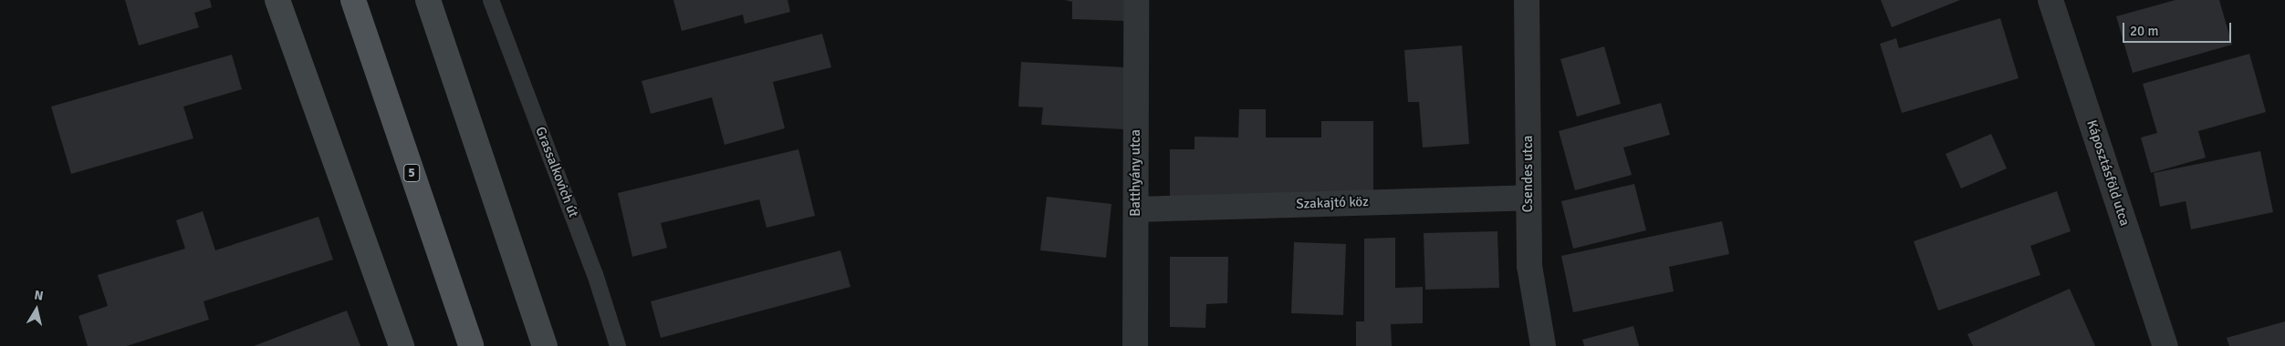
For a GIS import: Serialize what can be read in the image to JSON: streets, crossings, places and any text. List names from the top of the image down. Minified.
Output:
{"streets":{"main road":["5"],"street":["Batthyány utca","Káposztásföld utca","Csendes utca","Szakajtó köz"],"lane":["Grassalkovich út"]},"crossings":[["Batthyány utca","Szakajtó köz"],["Csendes utca","Szakajtó köz"]],"scale_bar":"20 m","north":"top"}
